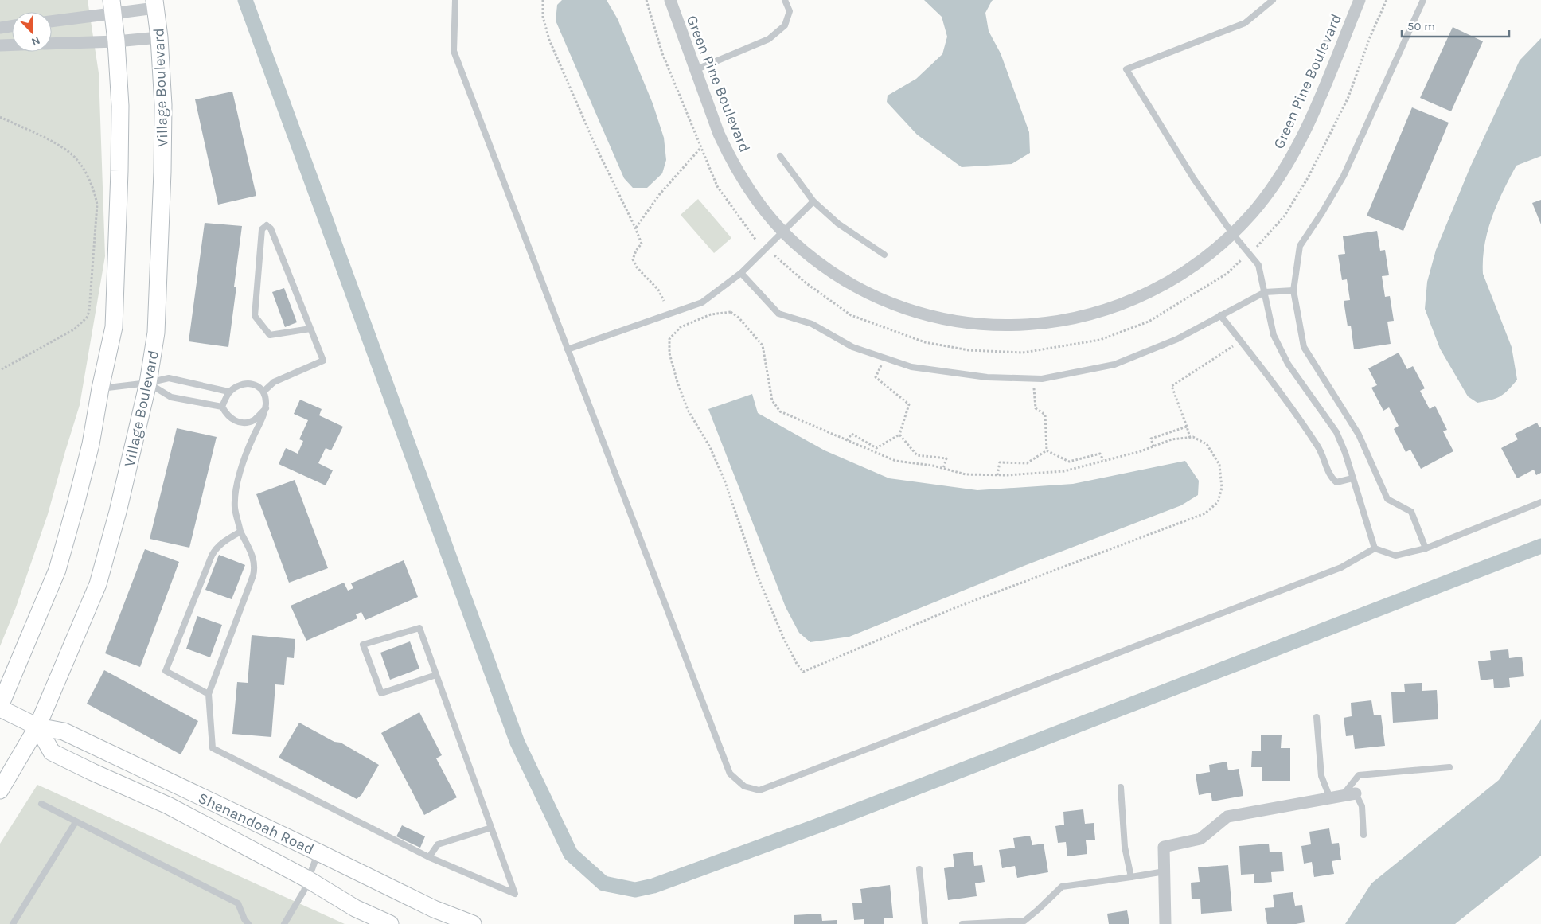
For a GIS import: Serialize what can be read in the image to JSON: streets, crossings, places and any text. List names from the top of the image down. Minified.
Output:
{"streets":{"street":["Green Pine Boulevard","Village Boulevard","Shenandoah Road"]},"crossings":[["Village Boulevard","Shenandoah Road"]],"scale_bar":"50 m","north":"bottom right"}
